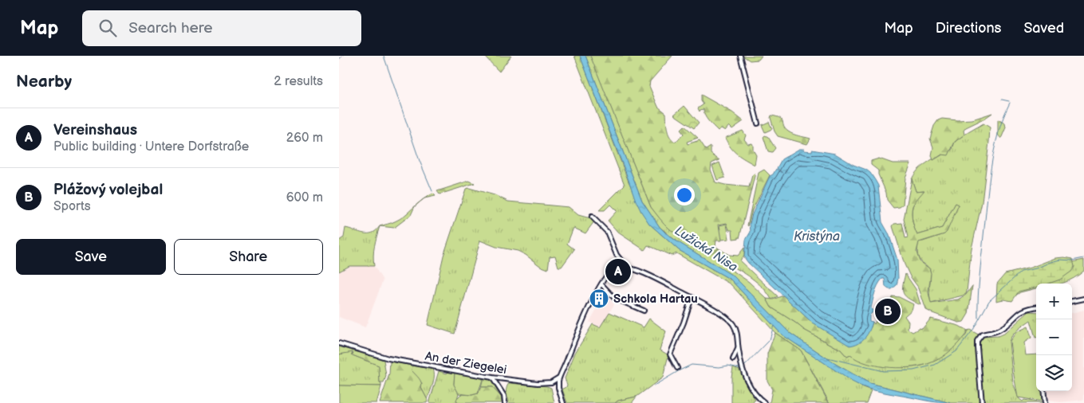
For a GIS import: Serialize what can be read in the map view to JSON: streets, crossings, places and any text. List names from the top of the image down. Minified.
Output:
{"streets":{"street":["An der Ziegelei"]},"water":["Kristýna","Lužická Nisa"],"places":{"building":["Schkola Hartau"]},"page":{"header":"Map","search":"Search here","nav":["Map","Directions","Saved"],"heading":["Nearby","2 results"],"list":[{"mark":"A","name":"Vereinshaus","note":"Public building · Untere Dorfstraße","value":"260 m"},{"mark":"B","name":"Plážový volejbal","note":"Sports","value":"600 m"}],"buttons":["Save","Share"],"pins":["A","B"],"map_buttons":["+","−"]}}
